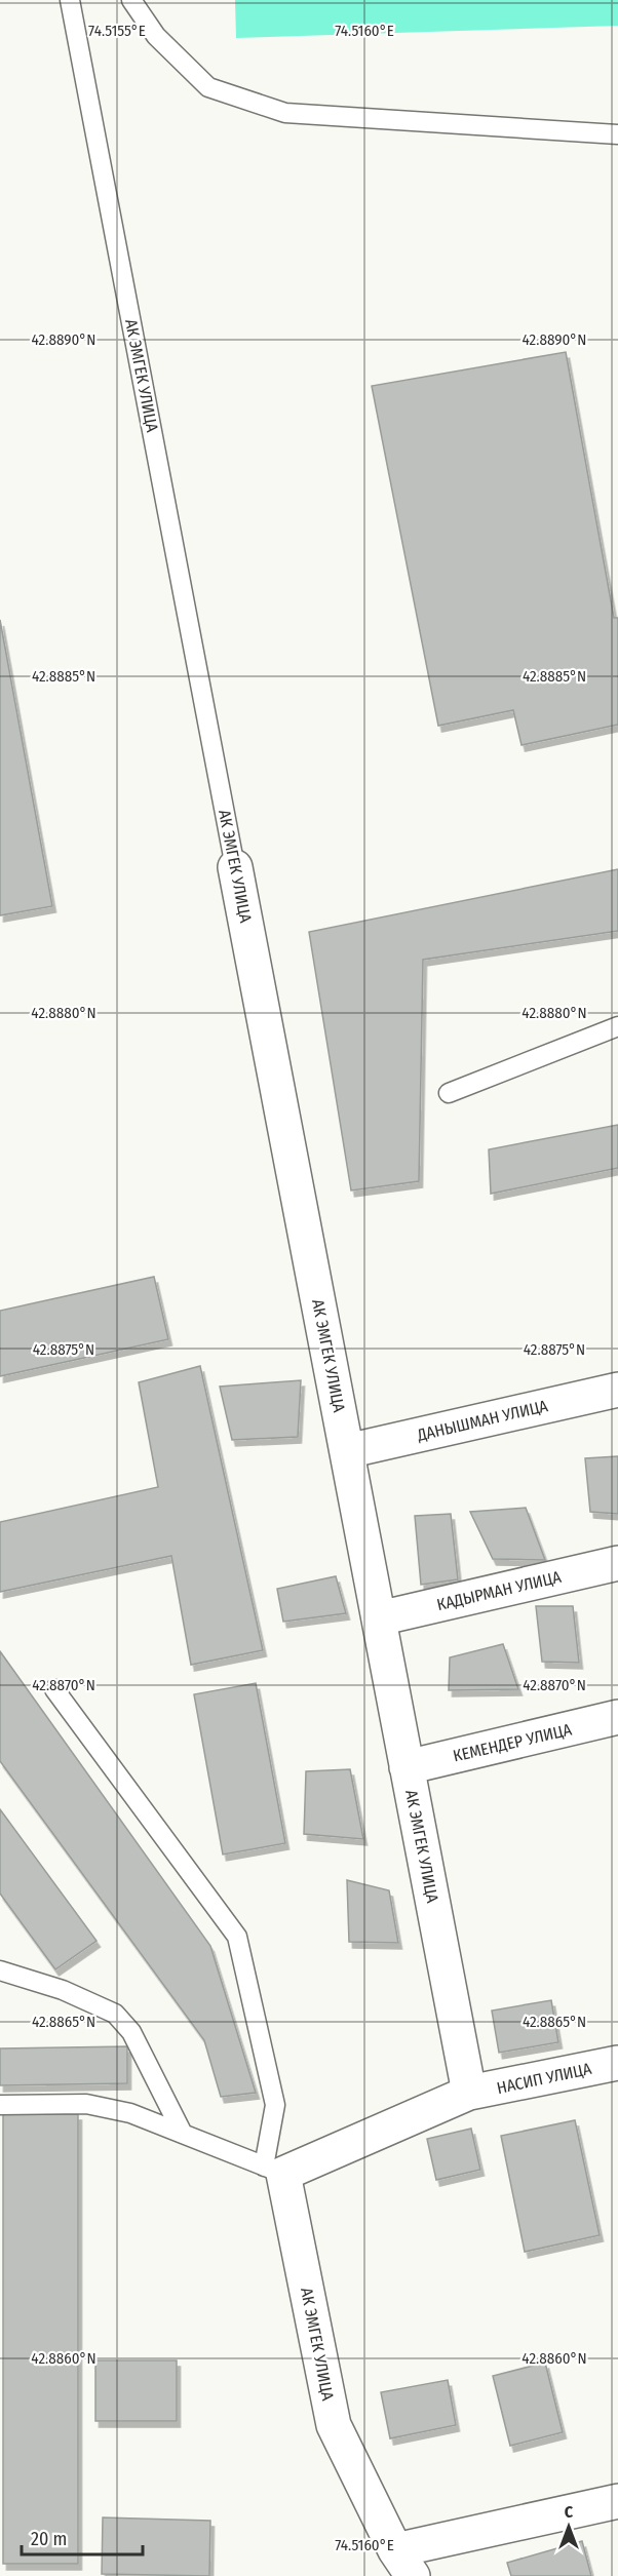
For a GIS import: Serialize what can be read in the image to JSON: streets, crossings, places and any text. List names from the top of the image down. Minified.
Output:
{"streets":{"street":["АК ЭМГЕК УЛИЦА","ДАНЫШМАН УЛИЦА","КАДЫРМАН УЛИЦА","КЕМЕНДЕР УЛИЦА","НАСИП УЛИЦА"]},"crossings":[["АК ЭМГЕК УЛИЦА","ДАНЫШМАН УЛИЦА"],["АК ЭМГЕК УЛИЦА","КАДЫРМАН УЛИЦА"],["АК ЭМГЕК УЛИЦА","КЕМЕНДЕР УЛИЦА"],["АК ЭМГЕК УЛИЦА","НАСИП УЛИЦА"]],"scale_bar":"20 m","north":"top","coordinates":["74.5155°E","74.5160°E","42.8890°N","42.8885°N","42.8880°N","42.8875°N","42.8870°N","42.8865°N","42.8860°N"]}
